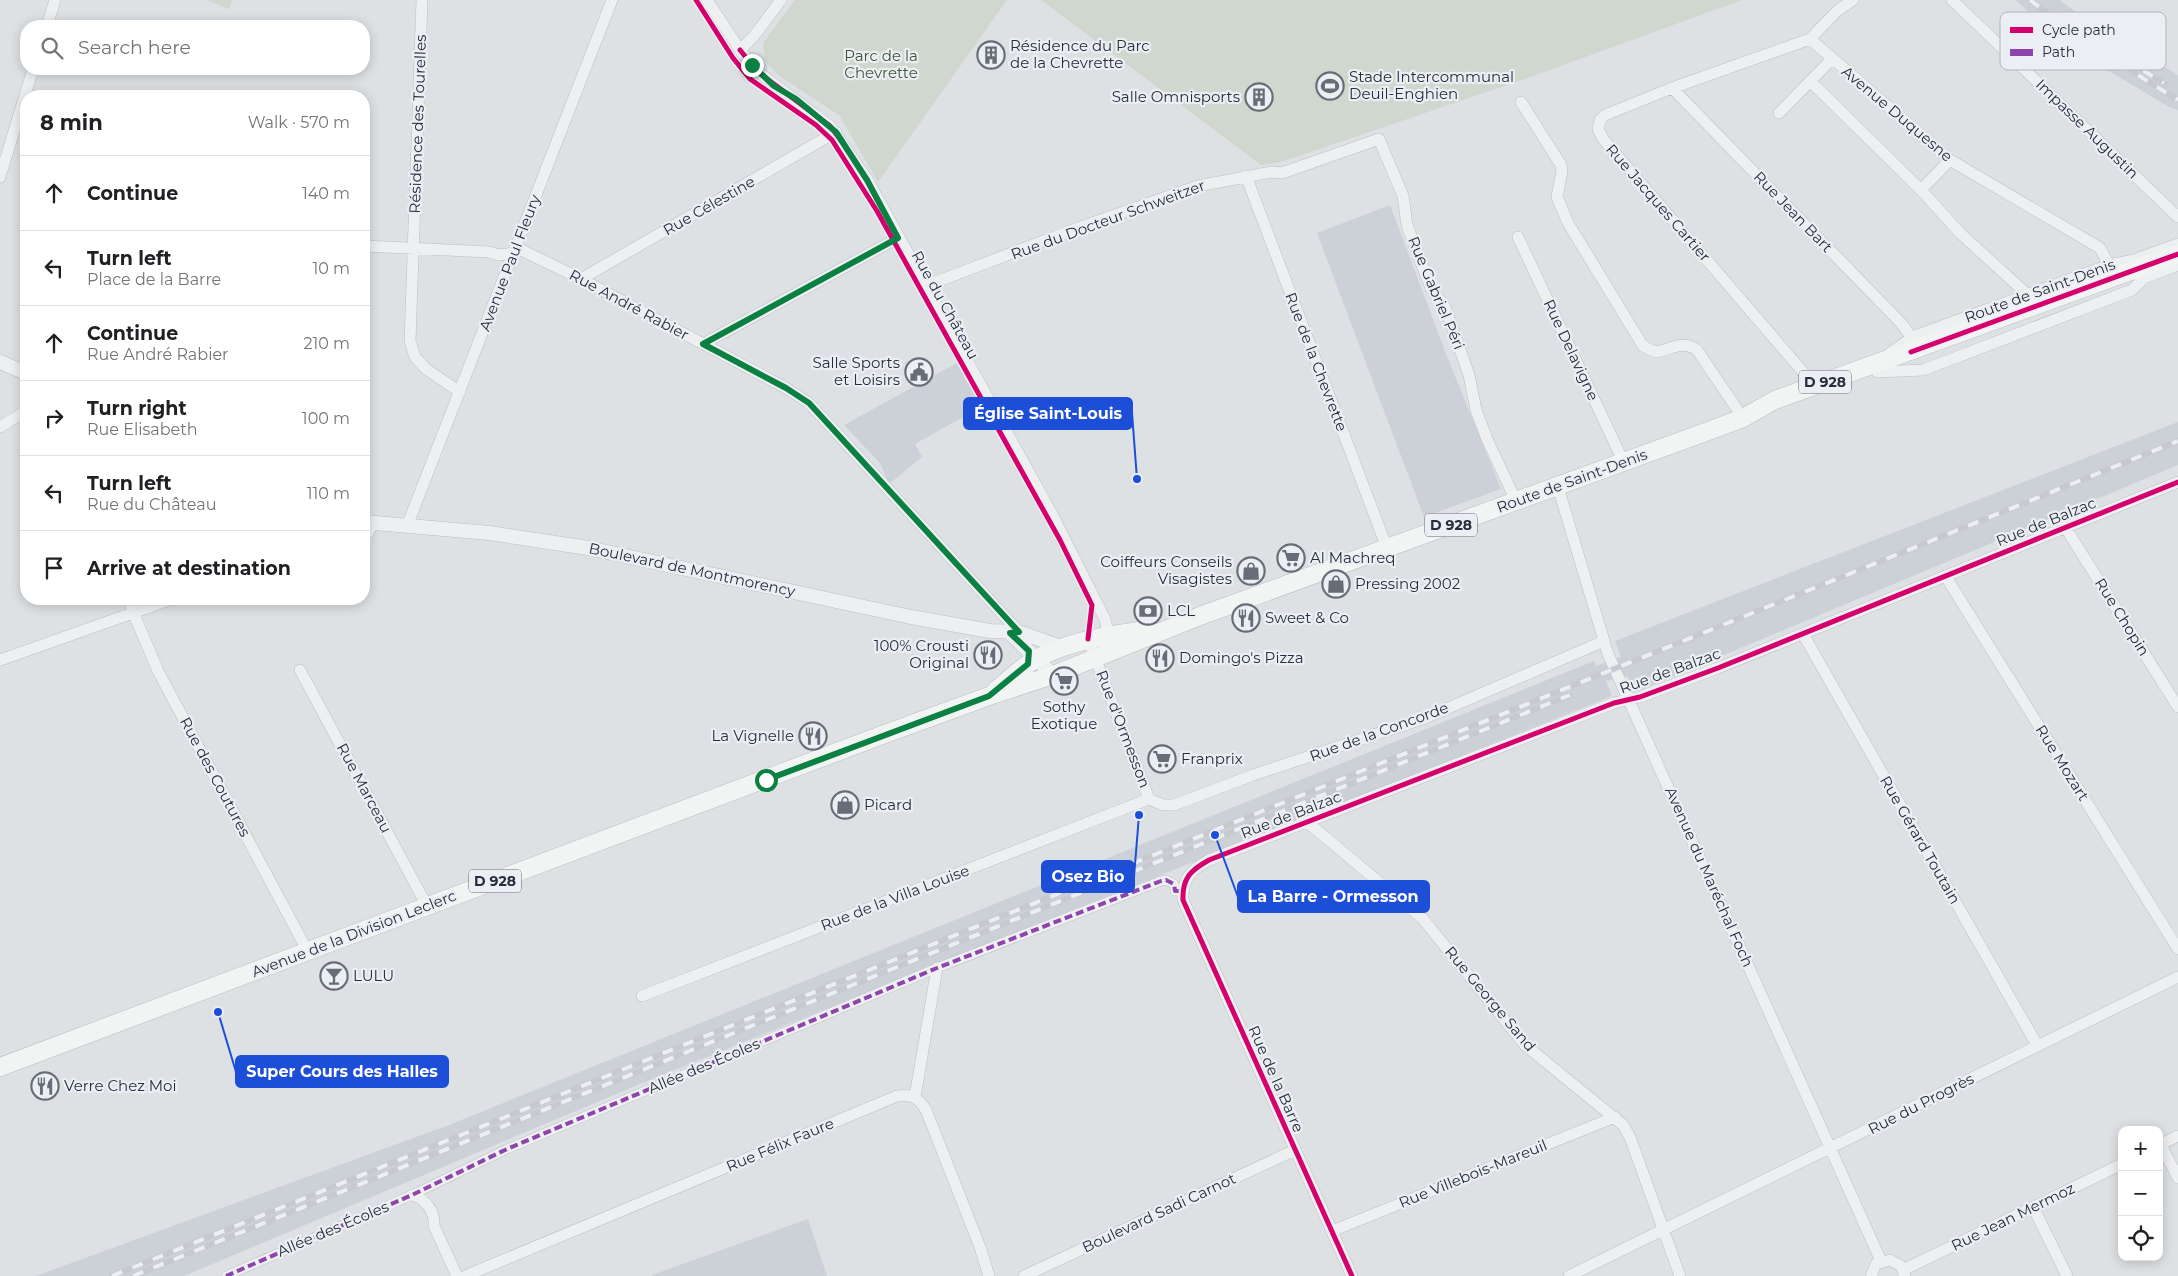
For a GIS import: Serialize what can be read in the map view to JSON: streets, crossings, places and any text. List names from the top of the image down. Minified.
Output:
{"streets":{"main road":["Route de Saint-Denis","D 928","Avenue de la Division Leclerc"],"street":["Avenue Duquesne","Résidence des Tourelles","Impasse Augustin","Rue Jacques Cartier","Rue Célestine","Rue Jean Bart","Rue du Docteur Schweitzer","Avenue Paul Fleury","Rue Gabriel Péri","Rue André Rabier","Rue du Château","Rue Delavigne","Rue de la Chevrette","Rue de Balzac","Boulevard de Montmorency","Rue Chopin","Rue d'Ormesson","Rue de la Concorde","Rue Mozart","Rue des Coutures","Rue Marceau","Rue Gérard Toutain","Avenue du Maréchal Foch","Rue de la Villa Louise","Rue George Sand","Allée des Écoles","Rue de la Barre","Rue du Progrès","Rue Félix Faure","Rue Villebois-Mareuil","Boulevard Sadi Carnot","Rue Jean Mermoz"]},"crossings":[["Avenue Duquesne","Rue Jacques Cartier"],["Avenue Duquesne","Route de Saint-Denis"],["Résidence des Tourelles","Avenue Paul Fleury"],["Rue Jacques Cartier","Rue Jean Bart"],["Rue Jacques Cartier","Route de Saint-Denis"],["Rue Célestine","Rue André Rabier"],["Rue Célestine","Rue du Château"],["Rue Jean Bart","Route de Saint-Denis"],["Rue du Docteur Schweitzer","Rue Gabriel Péri"],["Rue du Docteur Schweitzer","Rue du Château"],["Rue du Docteur Schweitzer","Rue de la Chevrette"],["Avenue Paul Fleury","Rue André Rabier"],["Avenue Paul Fleury","Boulevard de Montmorency"],["Route de Saint-Denis","Rue Gabriel Péri"],["Route de Saint-Denis","Rue Delavigne"],["Route de Saint-Denis","Rue de la Chevrette"],["Route de Saint-Denis","Avenue du Maréchal Foch"],["Route de Saint-Denis","Avenue de la Division Leclerc"],["Rue André Rabier","Boulevard de Montmorency"],["Rue du Château","Rue d'Ormesson"],["Rue du Château","Avenue de la Division Leclerc"],["Rue de Balzac","Rue Chopin"],["Rue de Balzac","Rue Mozart"],["Rue de Balzac","Rue Gérard Toutain"],["Rue de Balzac","Avenue du Maréchal Foch"],["Rue de Balzac","Rue George Sand"],["Rue de Balzac","Allée des Écoles"],["Rue de Balzac","Rue de la Barre"],["Boulevard de Montmorency","Avenue de la Division Leclerc"],["Rue d'Ormesson","Rue de la Concorde"],["Rue d'Ormesson","Rue de la Villa Louise"],["Rue d'Ormesson","Avenue de la Division Leclerc"],["Rue de la Concorde","Avenue du Maréchal Foch"],["Rue de la Concorde","Rue de la Villa Louise"],["Rue des Coutures","Avenue de la Division Leclerc"],["Rue Marceau","Avenue de la Division Leclerc"],["Rue Gérard Toutain","Rue du Progrès"],["Avenue du Maréchal Foch","Rue du Progrès"],["Rue George Sand","Rue du Progrès"],["Rue George Sand","Rue Villebois-Mareuil"],["Allée des Écoles","Rue de la Barre"],["Rue de la Barre","Rue Villebois-Mareuil"],["Rue de la Barre","Boulevard Sadi Carnot"]],"parks":["Parc de la Chevrette"],"places":{"building":["Résidence du Parc de la Chevrette","Salle Omnisports"],"sports":["Stade Intercommunal Deuil-Enghien"],"public building":["Salle Sports et Loisirs"],"other":["Église Saint-Louis","Osez Bio","La Barre - Ormesson","Super Cours des Halles"],"supermarket":["Al Machreq","Sothy Exotique","Franprix"],"shop":["Coiffeurs Conseils Visagistes","Pressing 2002","Picard"],"bank":["LCL"],"restaurant":["Sweet & Co","100% Crousti Original","Domingo's Pizza","La Vignelle","Verre Chez Moi"],"bar":["LULU"]},"legend":["Cycle path","Path"],"page":{"search":"Search here","heading":["8 min","Walk · 570 m"],"list":[["Continue","140 m"],["Turn left","Place de la Barre","10 m"],["Continue","Rue André Rabier","210 m"],["Turn right","Rue Elisabeth","100 m"],["Turn left","Rue du Château","110 m"],"Arrive at destination"],"map_buttons":["+","−"]}}
